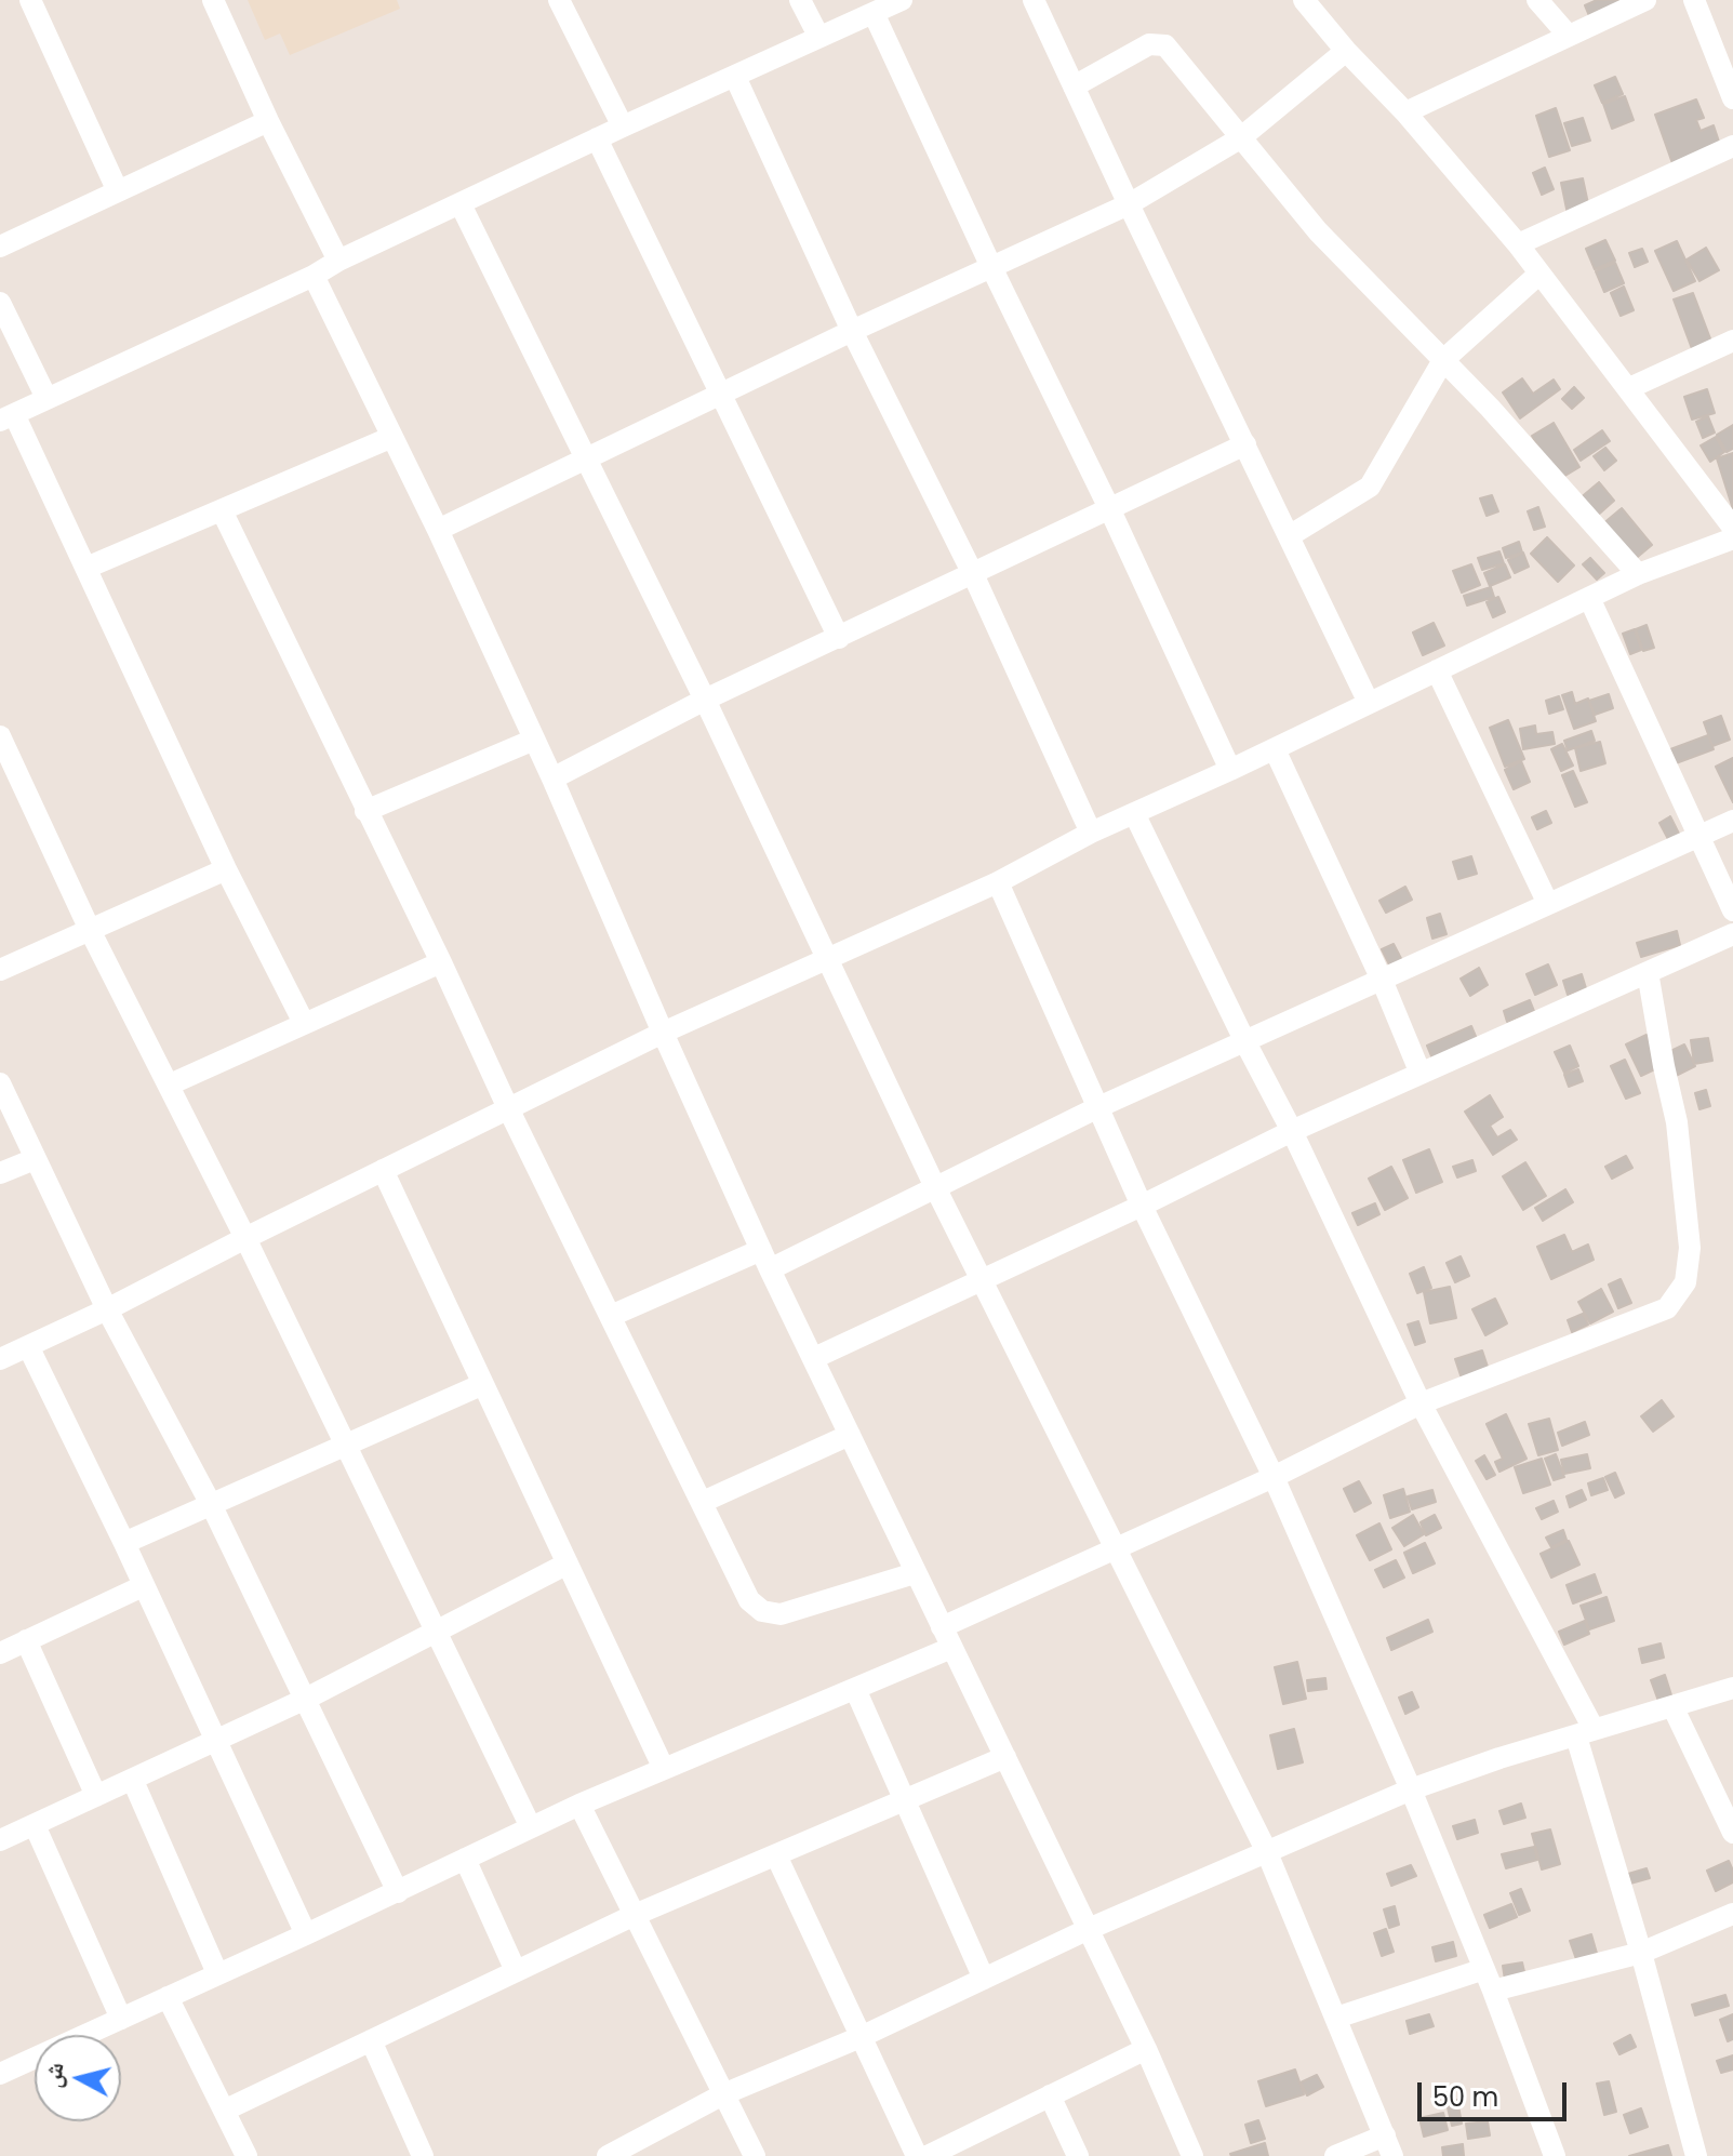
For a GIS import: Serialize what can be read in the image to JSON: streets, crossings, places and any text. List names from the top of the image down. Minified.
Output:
{"scale_bar":"50 m","north":"left"}
